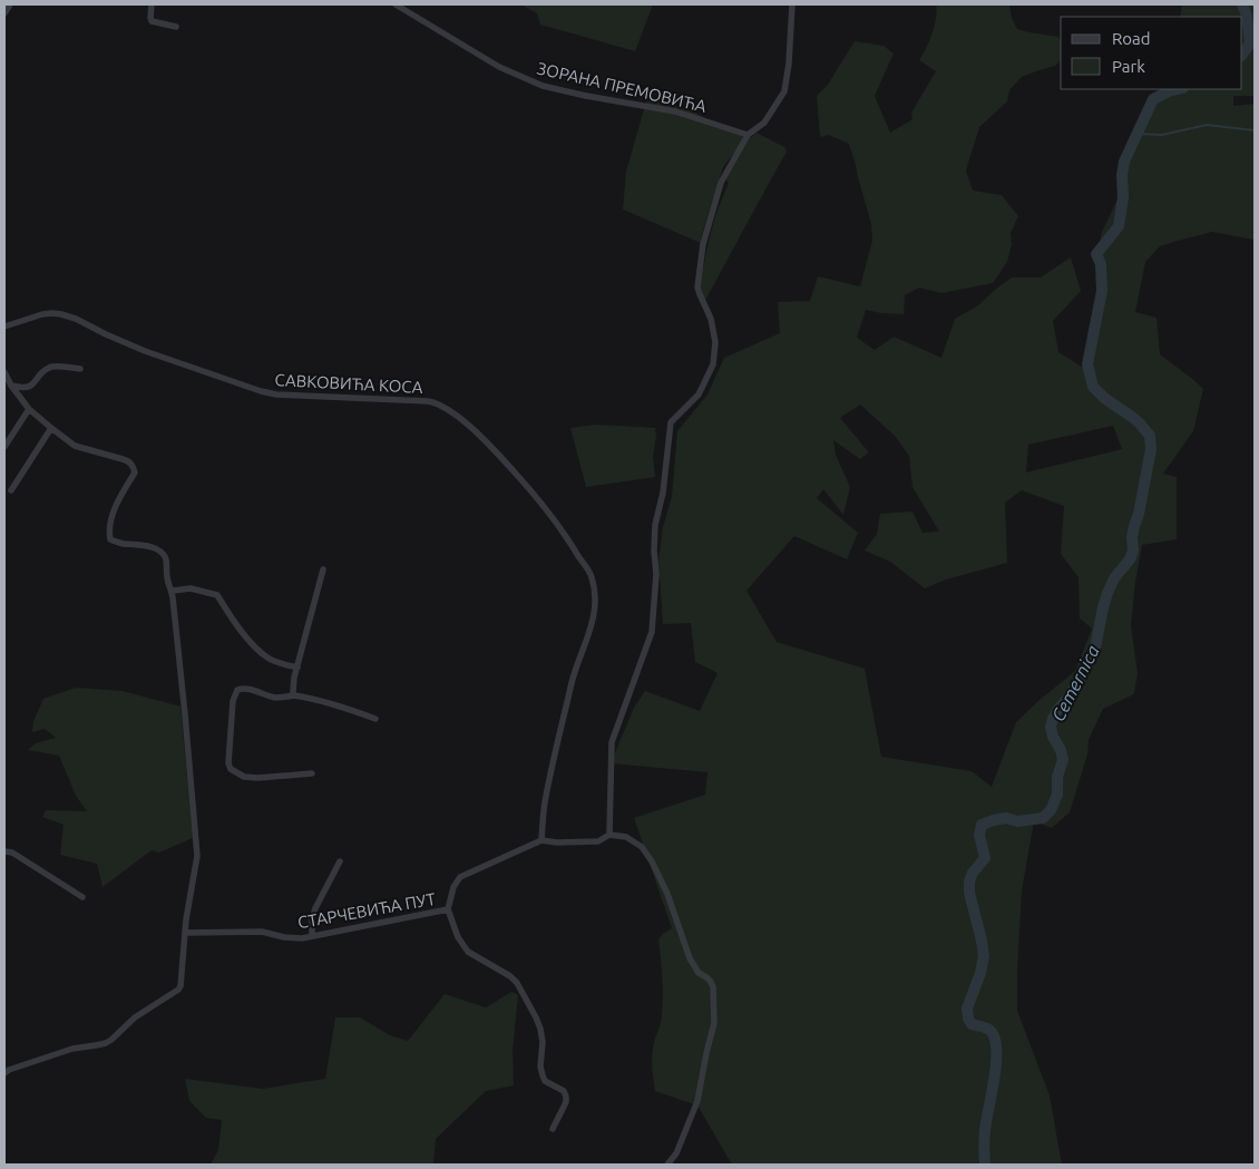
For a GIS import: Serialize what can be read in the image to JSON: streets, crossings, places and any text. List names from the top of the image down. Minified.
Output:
{"streets":{"street":["ЗОРАНА ПРЕМОВИЋА","САВКОВИЋА КОСА","СТАРЧЕВИЋА ПУТ"]},"water":["Cemernica"],"legend":["Road","Park"]}
